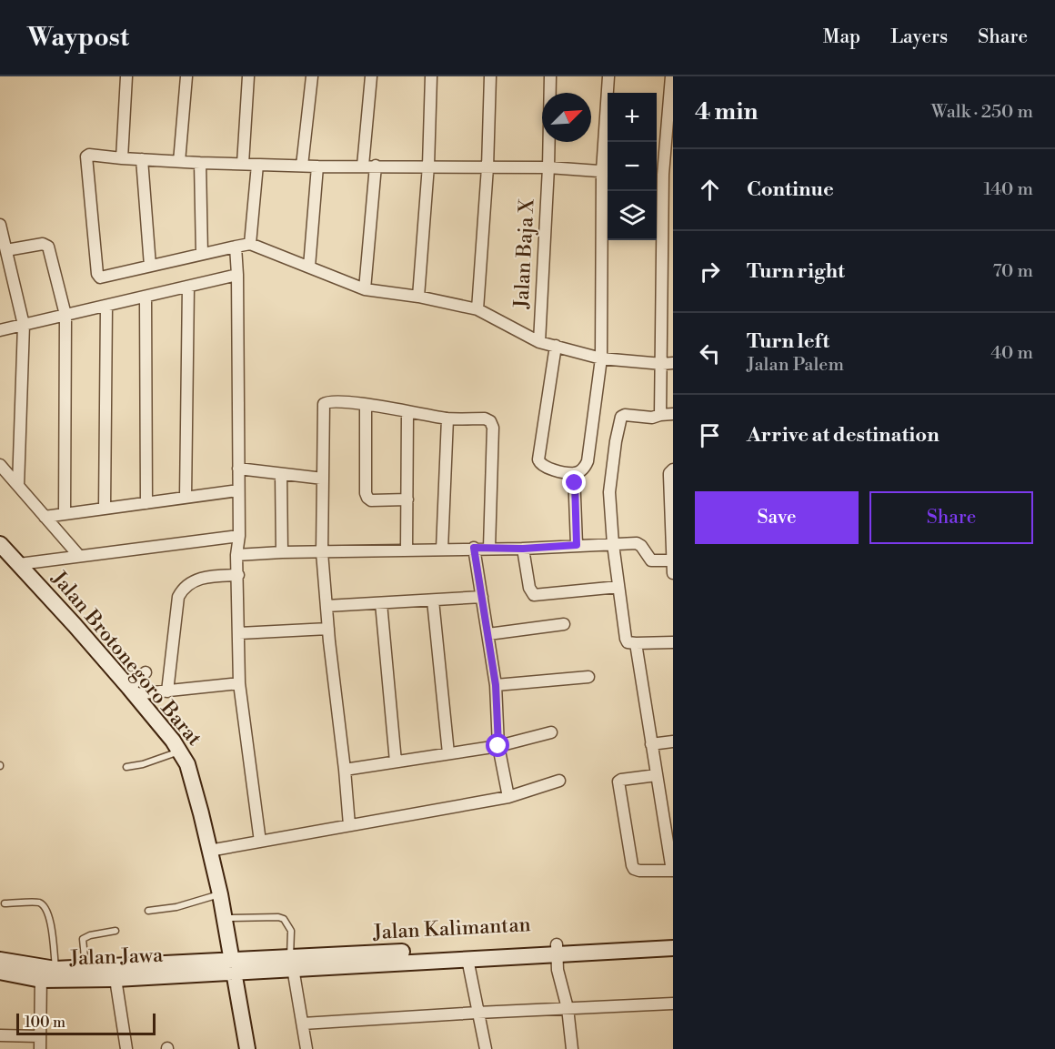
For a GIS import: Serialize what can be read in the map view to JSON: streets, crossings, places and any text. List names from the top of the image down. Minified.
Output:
{"streets":{"main road":["Jalan Brotonegoro Barat","Jalan Kalimantan","Jalan Jawa"],"street":["Jalan Baja X"]},"crossings":[["Jalan Brotonegoro Barat","Jalan Kalimantan"],["Jalan Brotonegoro Barat","Jalan Jawa"],["Jalan Kalimantan","Jalan Jawa"]],"scale_bar":"100 m","north":"top right","page":{"header":"Waypost","nav":["Map","Layers","Share"],"heading":["4 min","Walk · 250 m"],"map_buttons":["+","−"],"list":[["Continue","140 m"],["Turn right","70 m"],["Turn left","Jalan Palem","40 m"],"Arrive at destination"],"buttons":["Save","Share"],"scale":"100 m"}}
